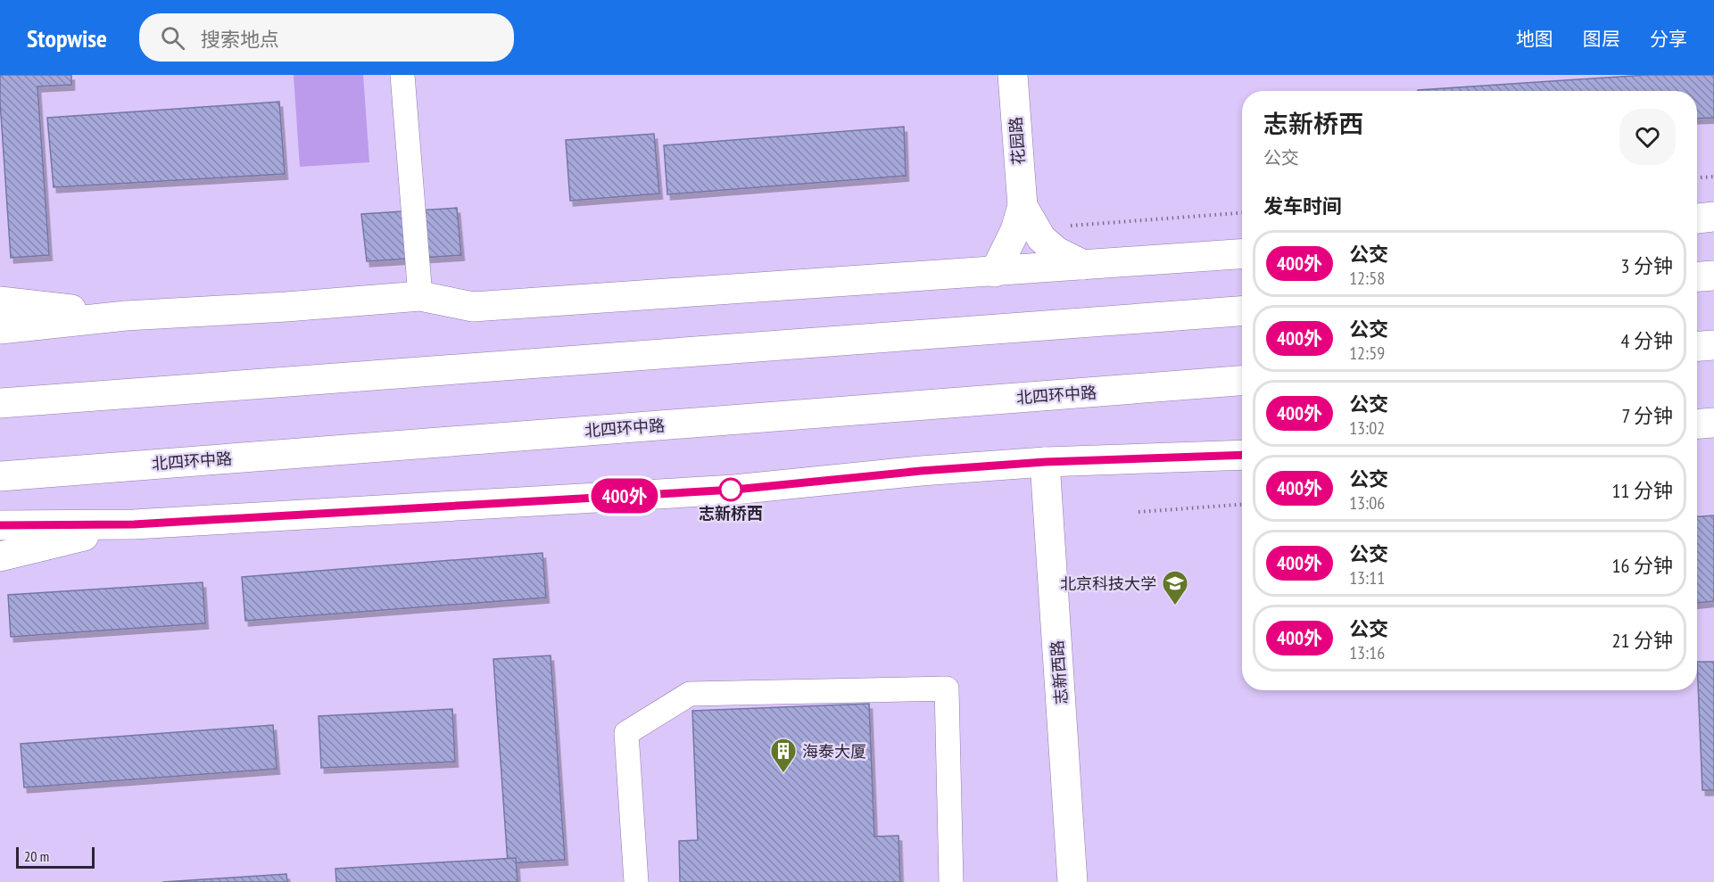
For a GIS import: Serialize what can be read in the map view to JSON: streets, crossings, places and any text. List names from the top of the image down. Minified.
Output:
{"streets":{"main road":["花园路","北四环中路","志新西路"]},"places":{"other":["志新桥西"],"school or university":["北京科技大学"],"building":["海泰大厦"]},"lines":["bus line 400外"],"scale_bar":"20 m","page":{"header":"Stopwise","search":"搜索地点","nav":["地图","图层","分享"],"on_map":"400外","heading":[["志新桥西","公交"],"发车时间"],"list":[{"mark":"400外","name":"公交","note":"12:58","value":"3 分钟"},{"mark":"400外","name":"公交","note":"12:59","value":"4 分钟"},{"mark":"400外","name":"公交","note":"13:02","value":"7 分钟"},{"mark":"400外","name":"公交","note":"13:06","value":"11 分钟"},{"mark":"400外","name":"公交","note":"13:11","value":"16 分钟"},{"mark":"400外","name":"公交","note":"13:16","value":"21 分钟"}],"scale":"20 m"}}
